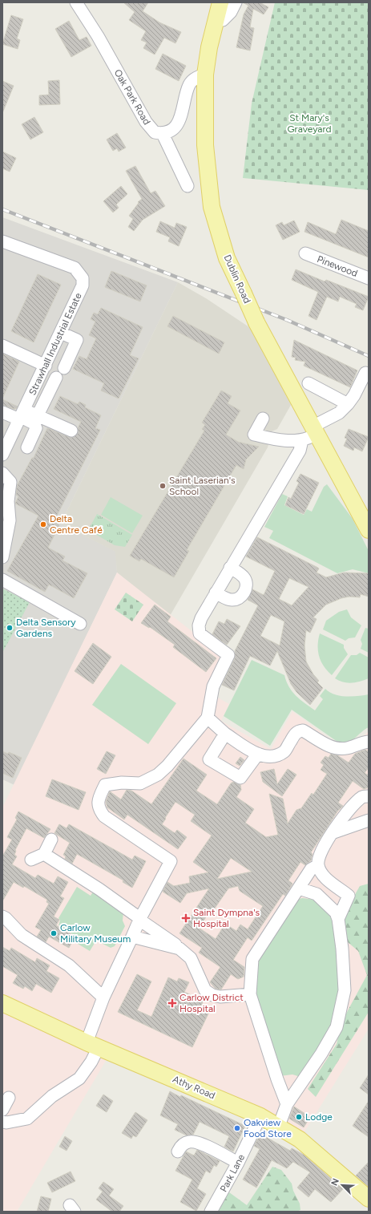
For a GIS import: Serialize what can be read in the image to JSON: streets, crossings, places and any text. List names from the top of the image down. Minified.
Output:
{"streets":{"main road":["Dublin Road","Athy Road"],"street":["Oak Park Road","Pinewood","Strawhall Industrial Estate","Park Lane"]},"crossings":[["Athy Road","Park Lane"]],"parks":["St Mary's Graveyard"],"places":{"other":["Saint Laserian's School","Delta Centre Café","Delta Sensory Gardens","Carlow Military Museum","Lodge","Oakview Food Store"],"health":["Saint Dympna's Hospital","Carlow District Hospital"]},"north":"top left"}
